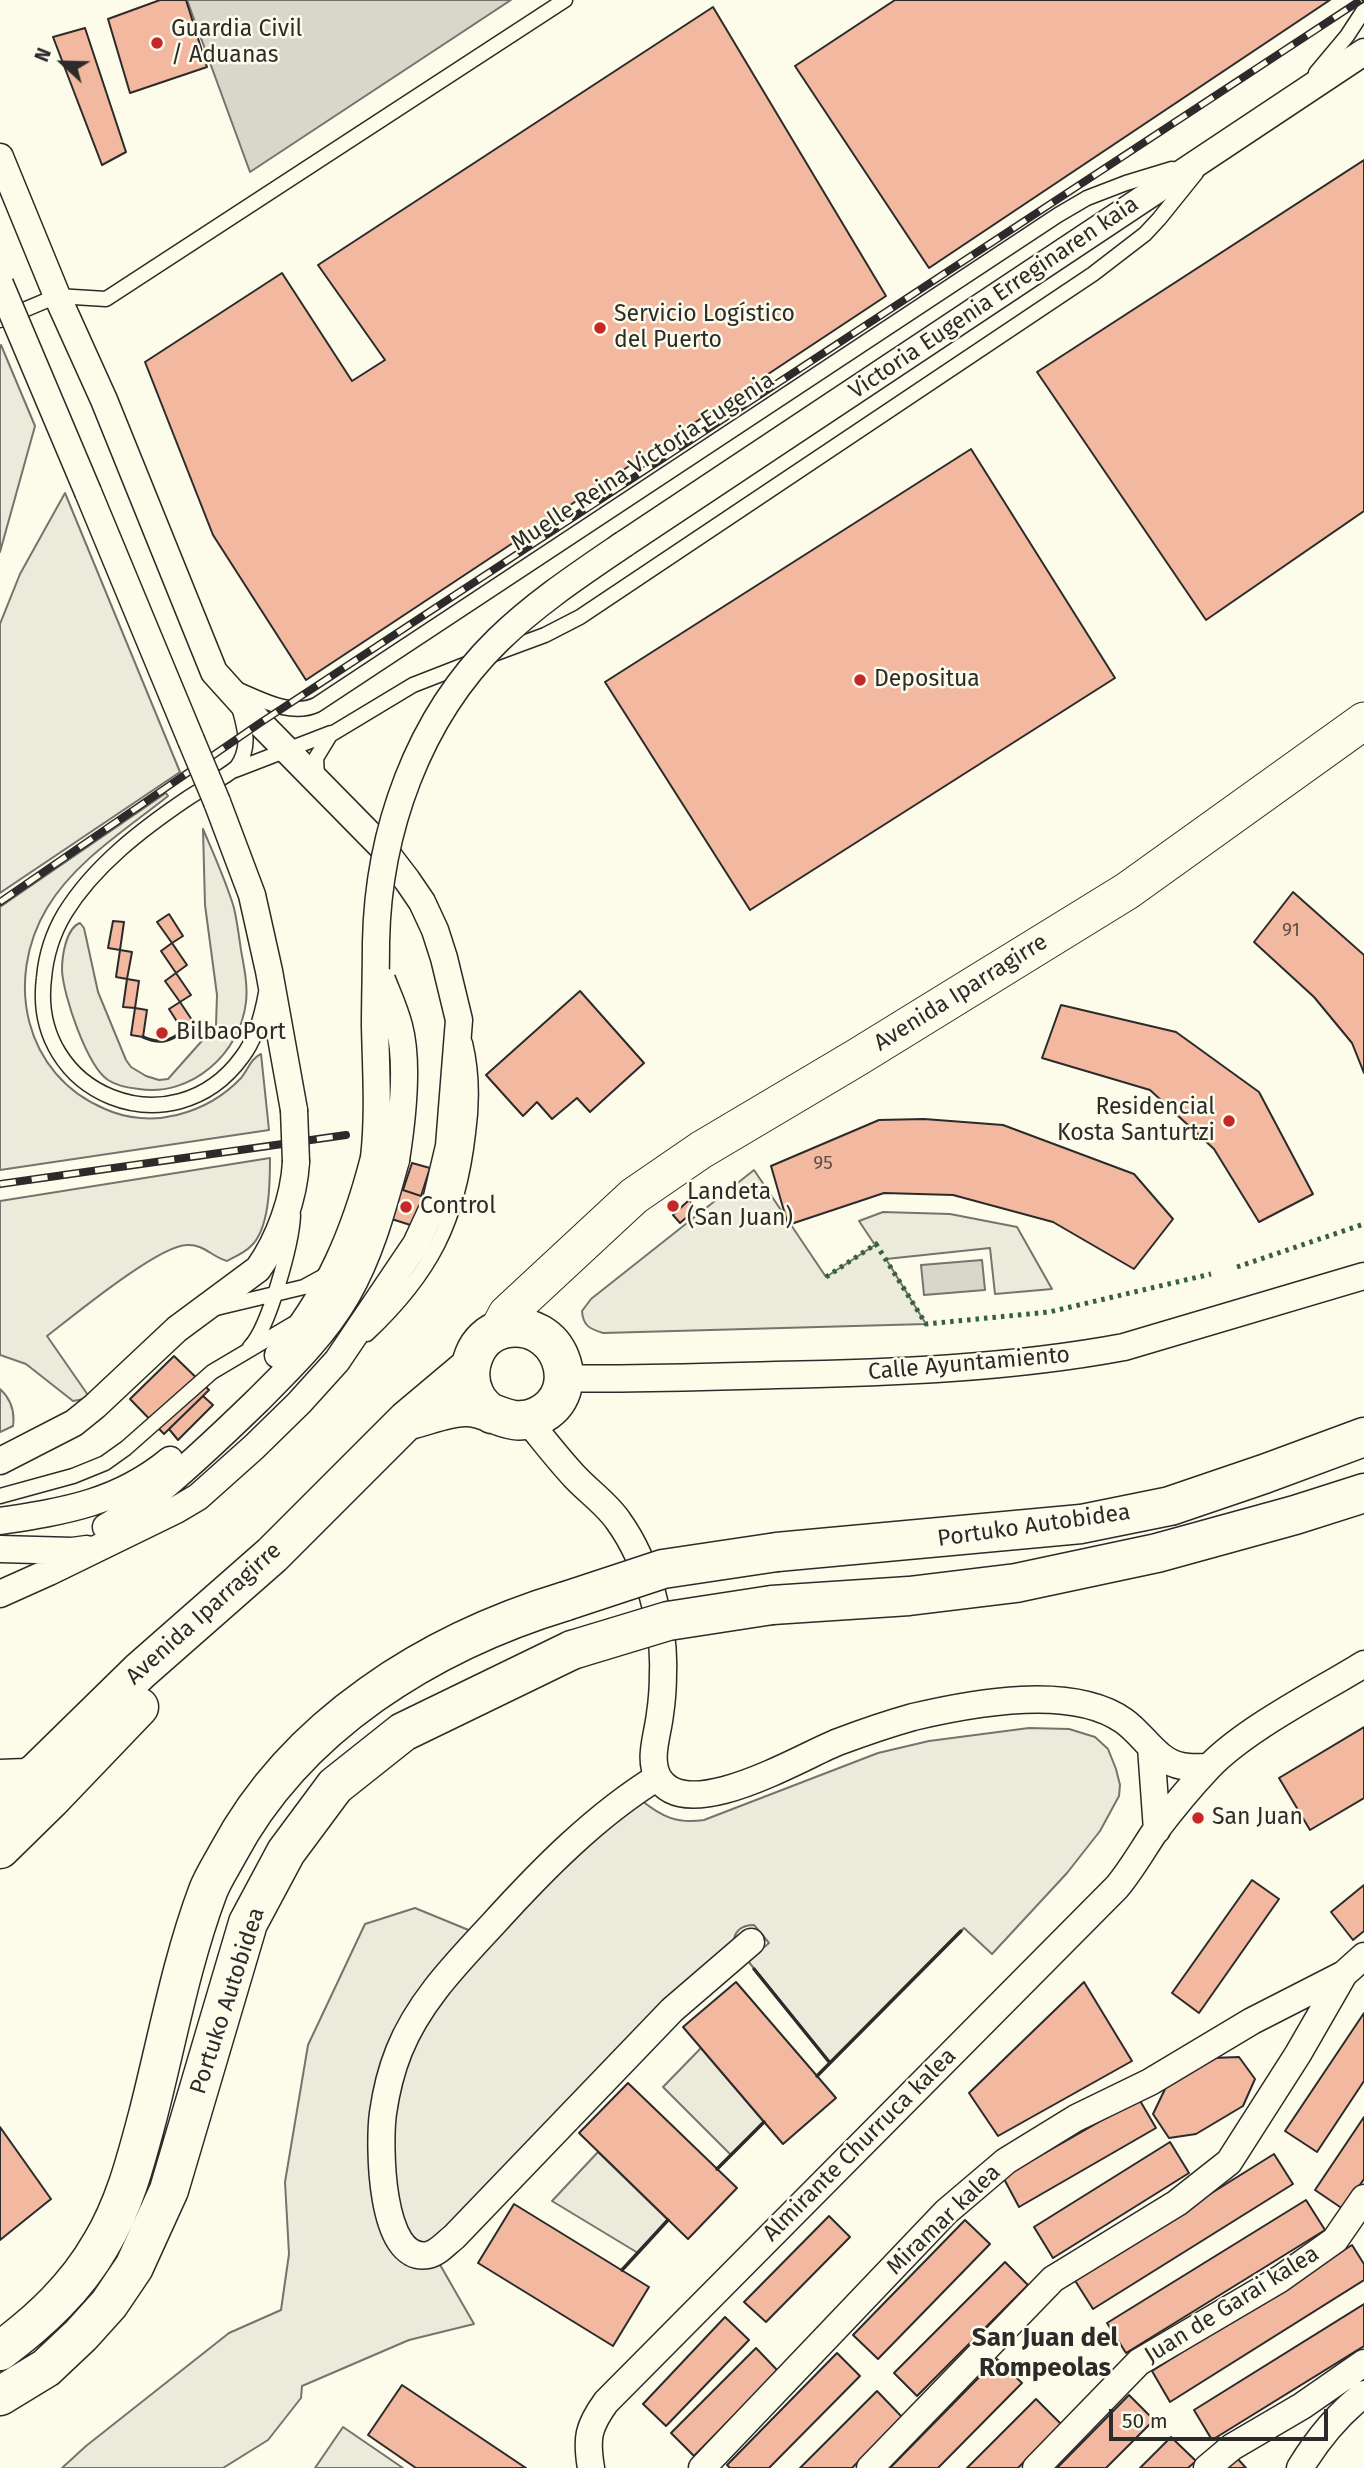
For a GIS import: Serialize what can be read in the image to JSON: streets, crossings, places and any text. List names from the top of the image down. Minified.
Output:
{"streets":{"highway":["Avenida Iparragirre","Portuko Autobidea"],"street":["Victoria Eugenia Erreginaren kaia","Calle Ayuntamiento","Almirante Churruca kalea","Miramar kalea","Juan de Garai kalea"],"lane":["Muelle Reina Victoria Eugenia"]},"crossings":[["Victoria Eugenia Erreginaren kaia","Muelle Reina Victoria Eugenia"],["Avenida Iparragirre","Calle Ayuntamiento"]],"districts":["San Juan del Rompeolas"],"places":["Guardia Civil / Aduanas","Servicio Logístico del Puerto","Depositua","BilbaoPort","Residencial Kosta Santurtzi","Landeta (San Juan)","Control","San Juan"],"house_numbers":["91","95"],"scale_bar":"50 m","north":"left"}
